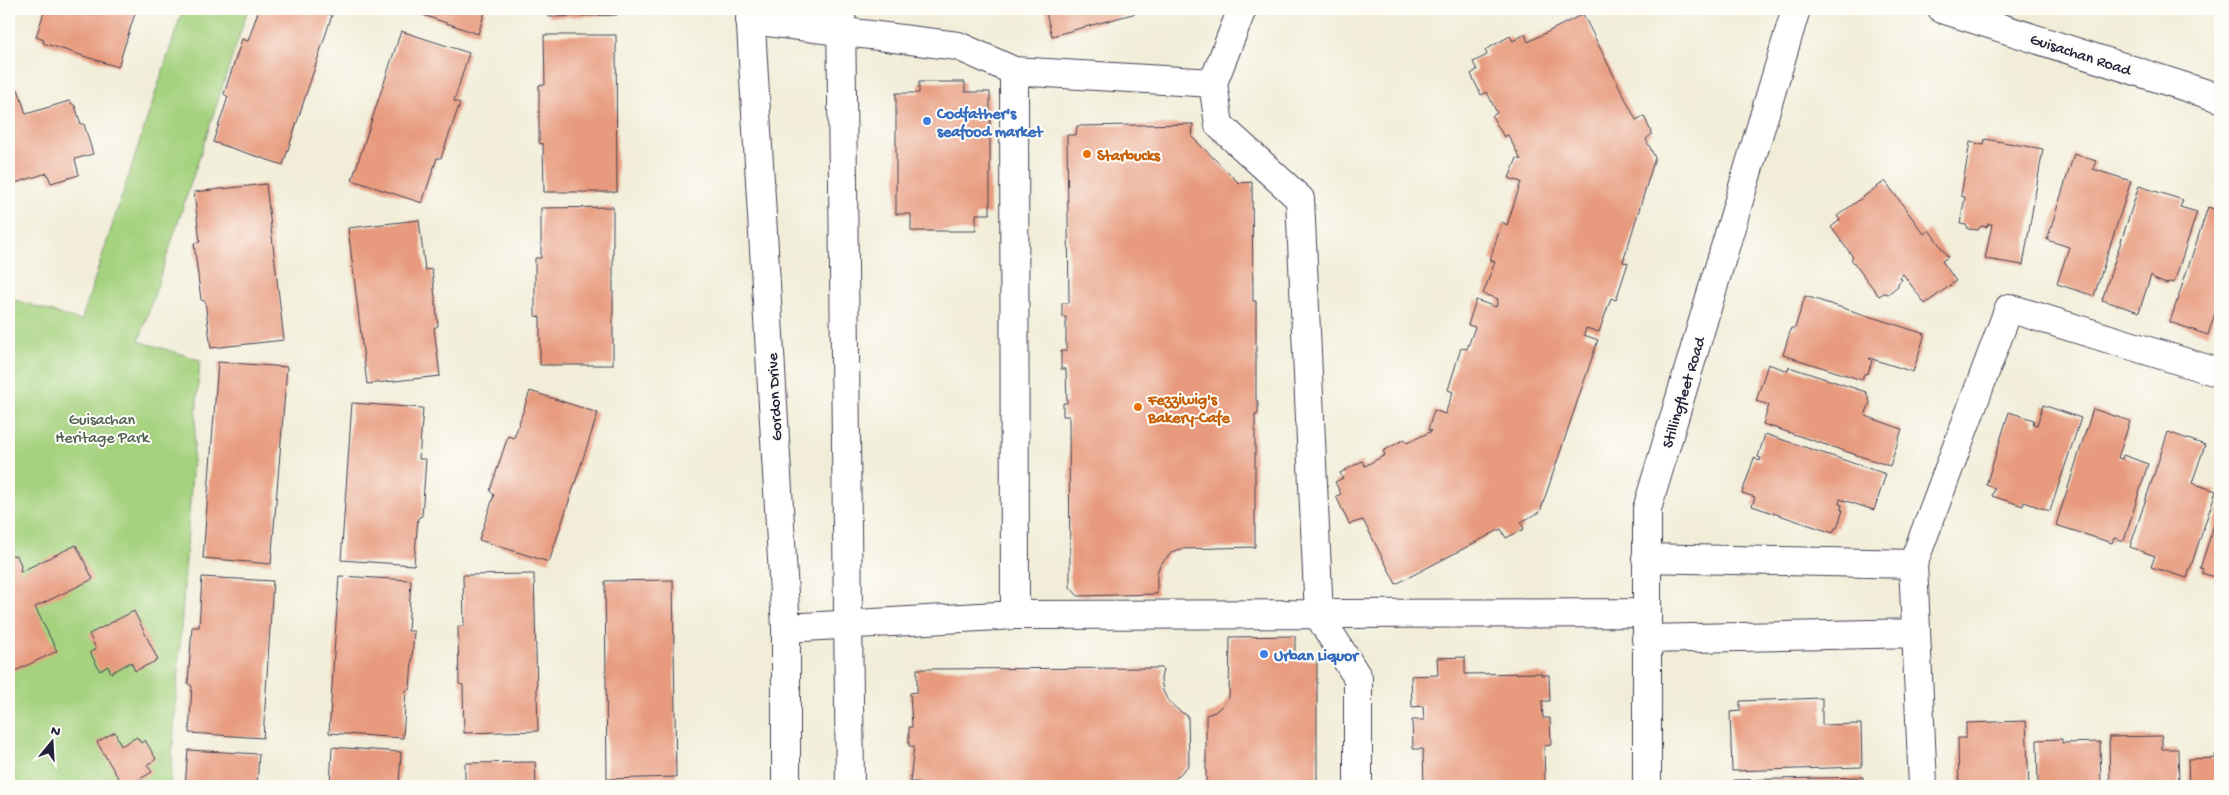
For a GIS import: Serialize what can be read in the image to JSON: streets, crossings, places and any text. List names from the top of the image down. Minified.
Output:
{"streets":{"street":["Guisachan Road","Stillingfleet Road","Gordon Drive"]},"parks":["Guisachan Heritage Park"],"places":["Codfather's seafood market","Starbucks","Fezziwig's Bakery-Cafe","Urban Liquor"],"north":"top"}
